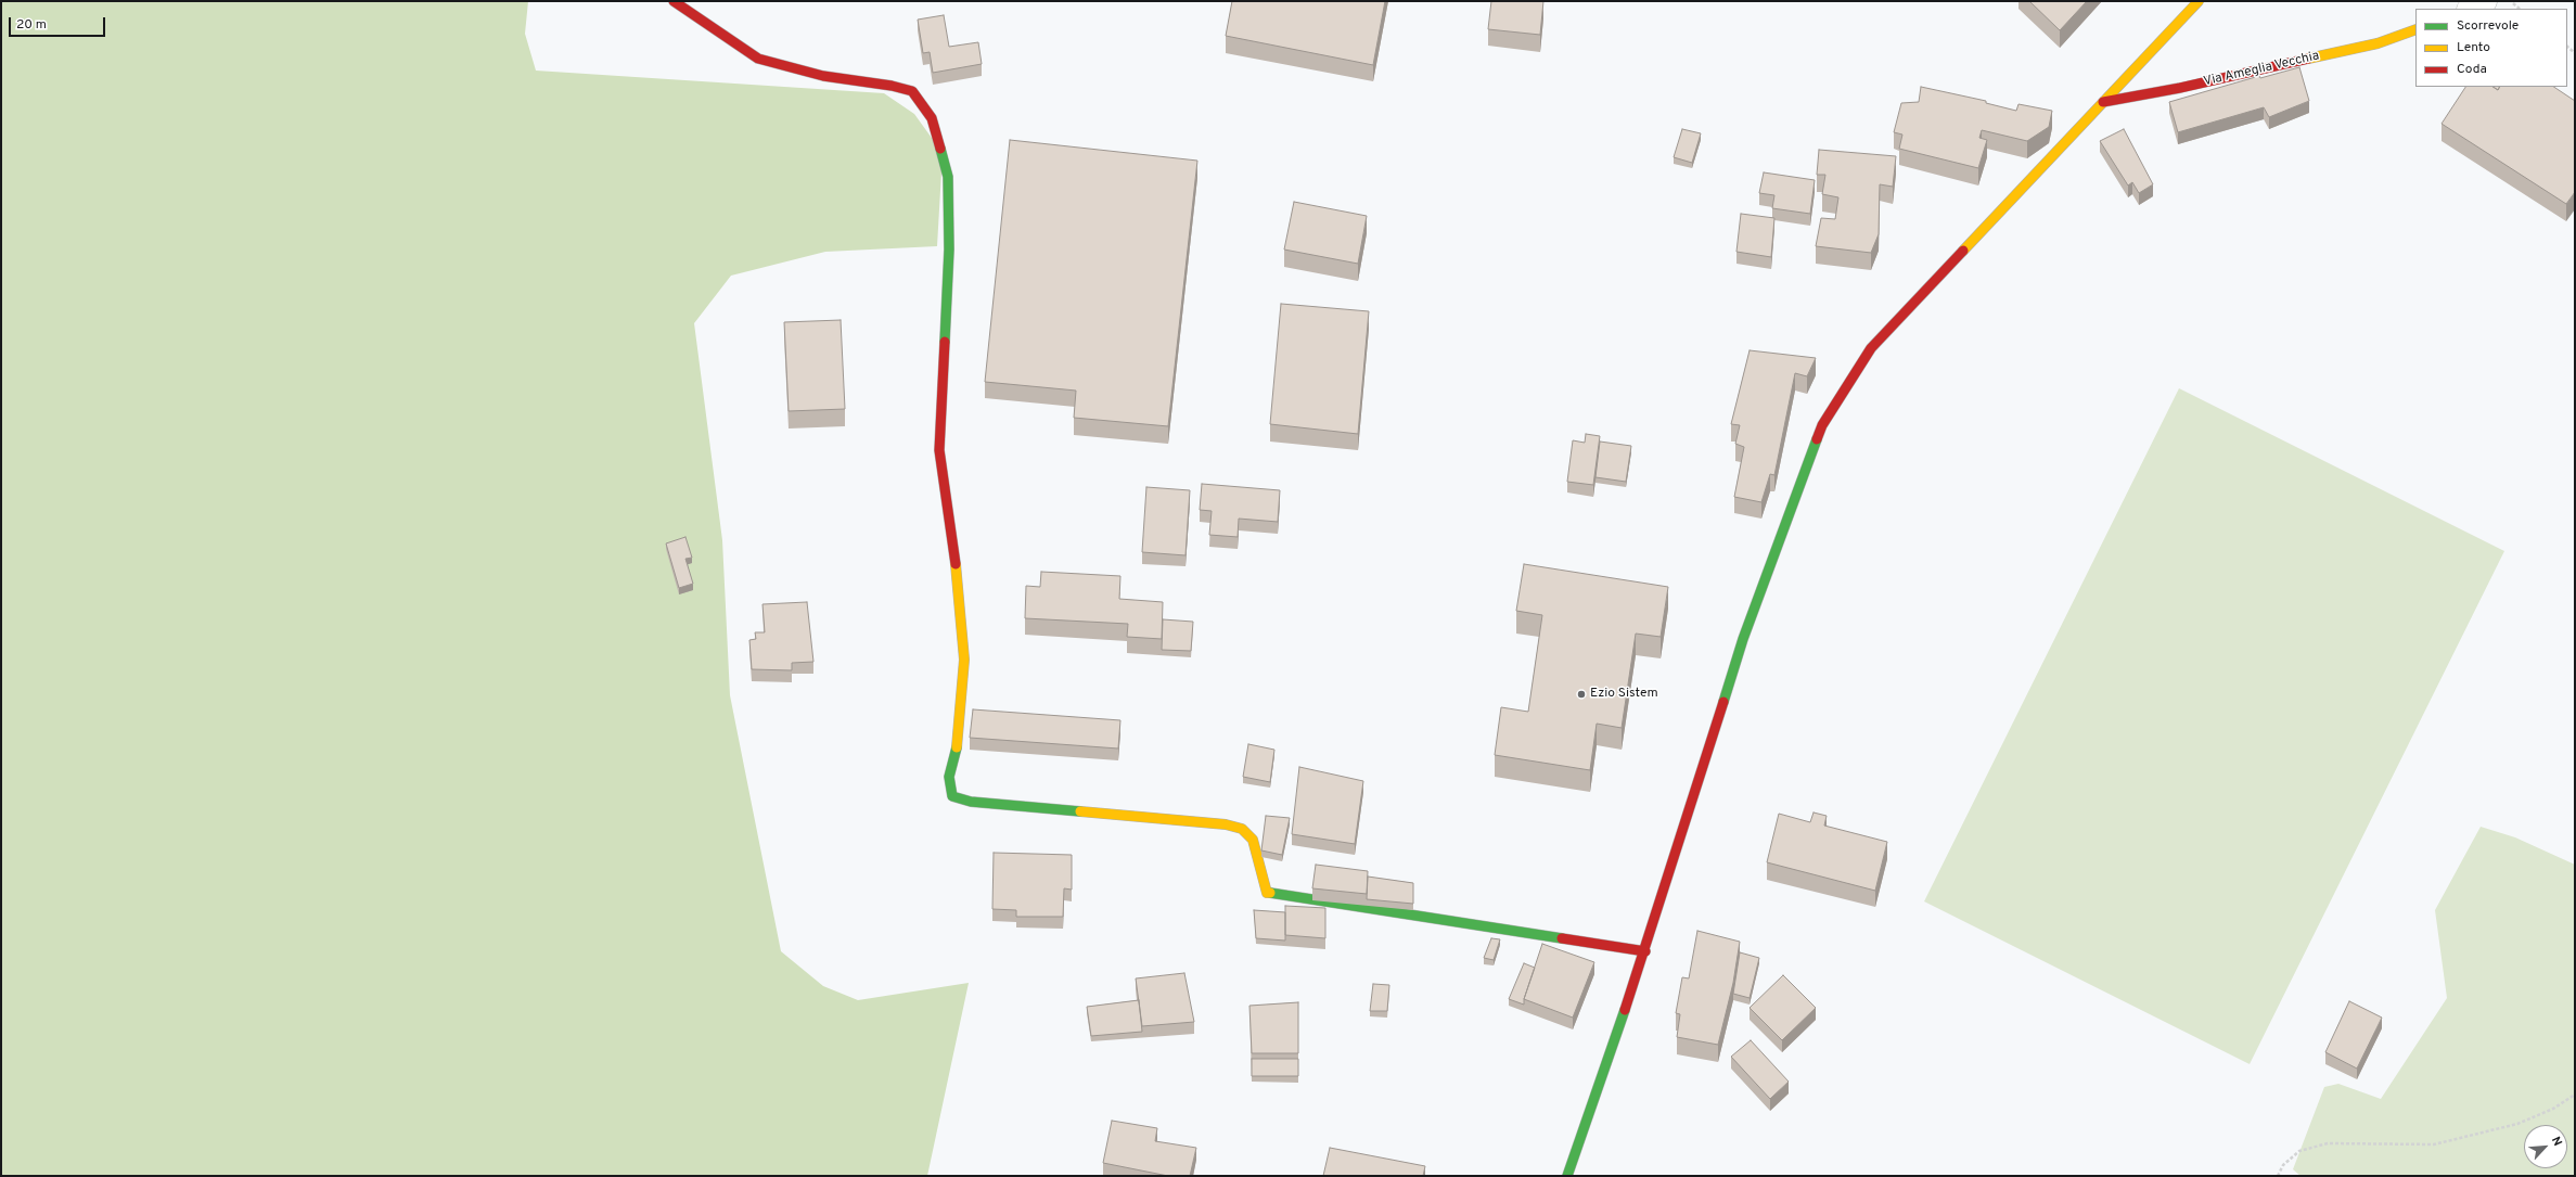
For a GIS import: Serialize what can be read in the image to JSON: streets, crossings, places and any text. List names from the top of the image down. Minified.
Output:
{"streets":{"street":["Via Ameglia Vecchia"]},"places":["Ezio Sistem"],"legend":["Scorrevole","Lento","Coda"],"scale_bar":"20 m","north":"top right"}
